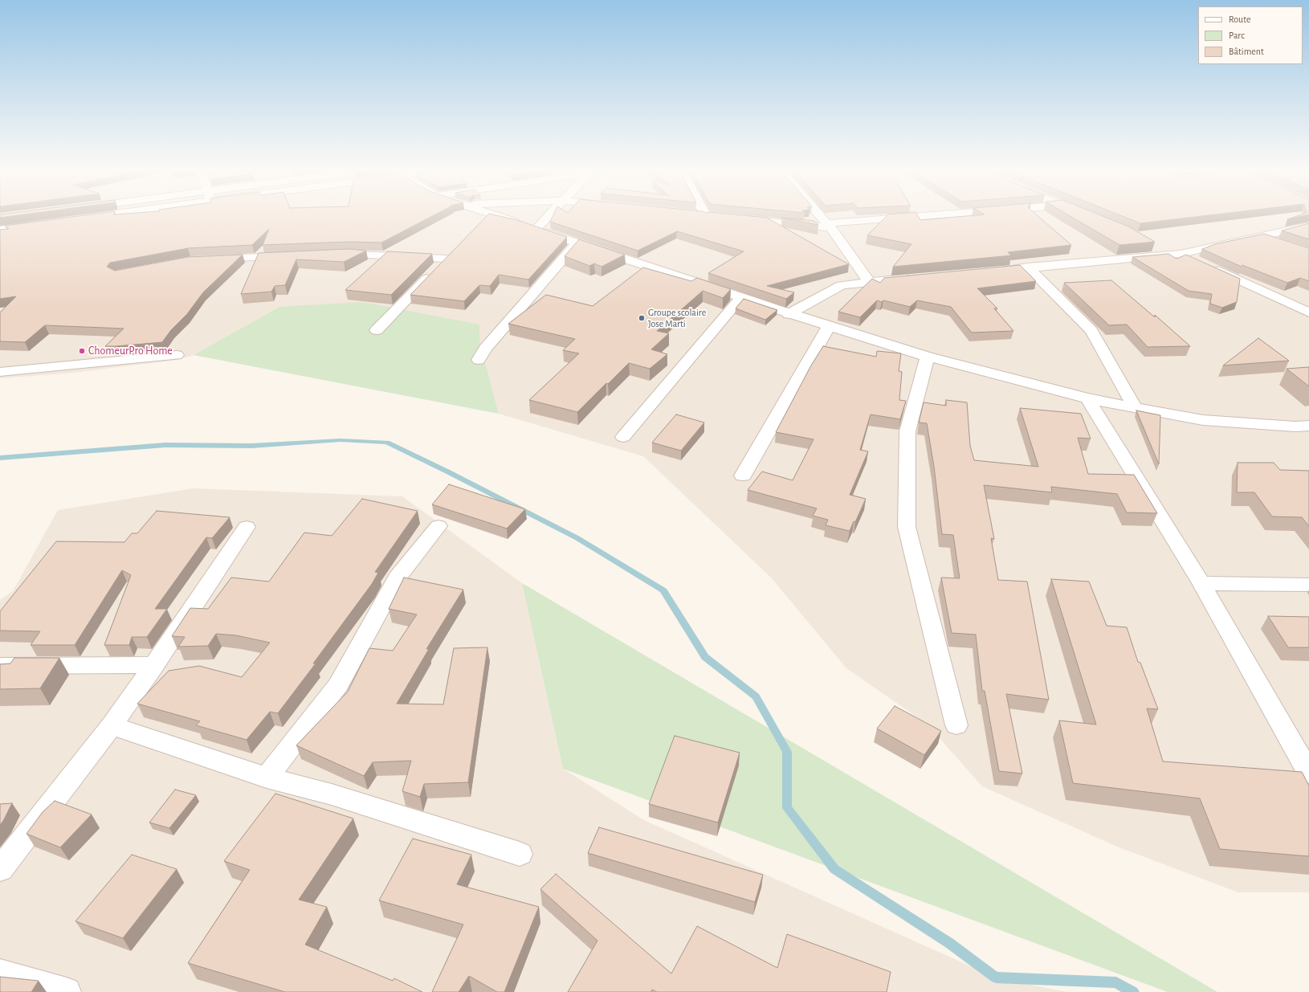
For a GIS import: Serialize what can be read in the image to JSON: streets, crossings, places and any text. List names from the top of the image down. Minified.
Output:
{"places":["Groupe scolaire Jose Marti","ChomeurPro Home"],"legend":["Route","Parc","Bâtiment"]}
